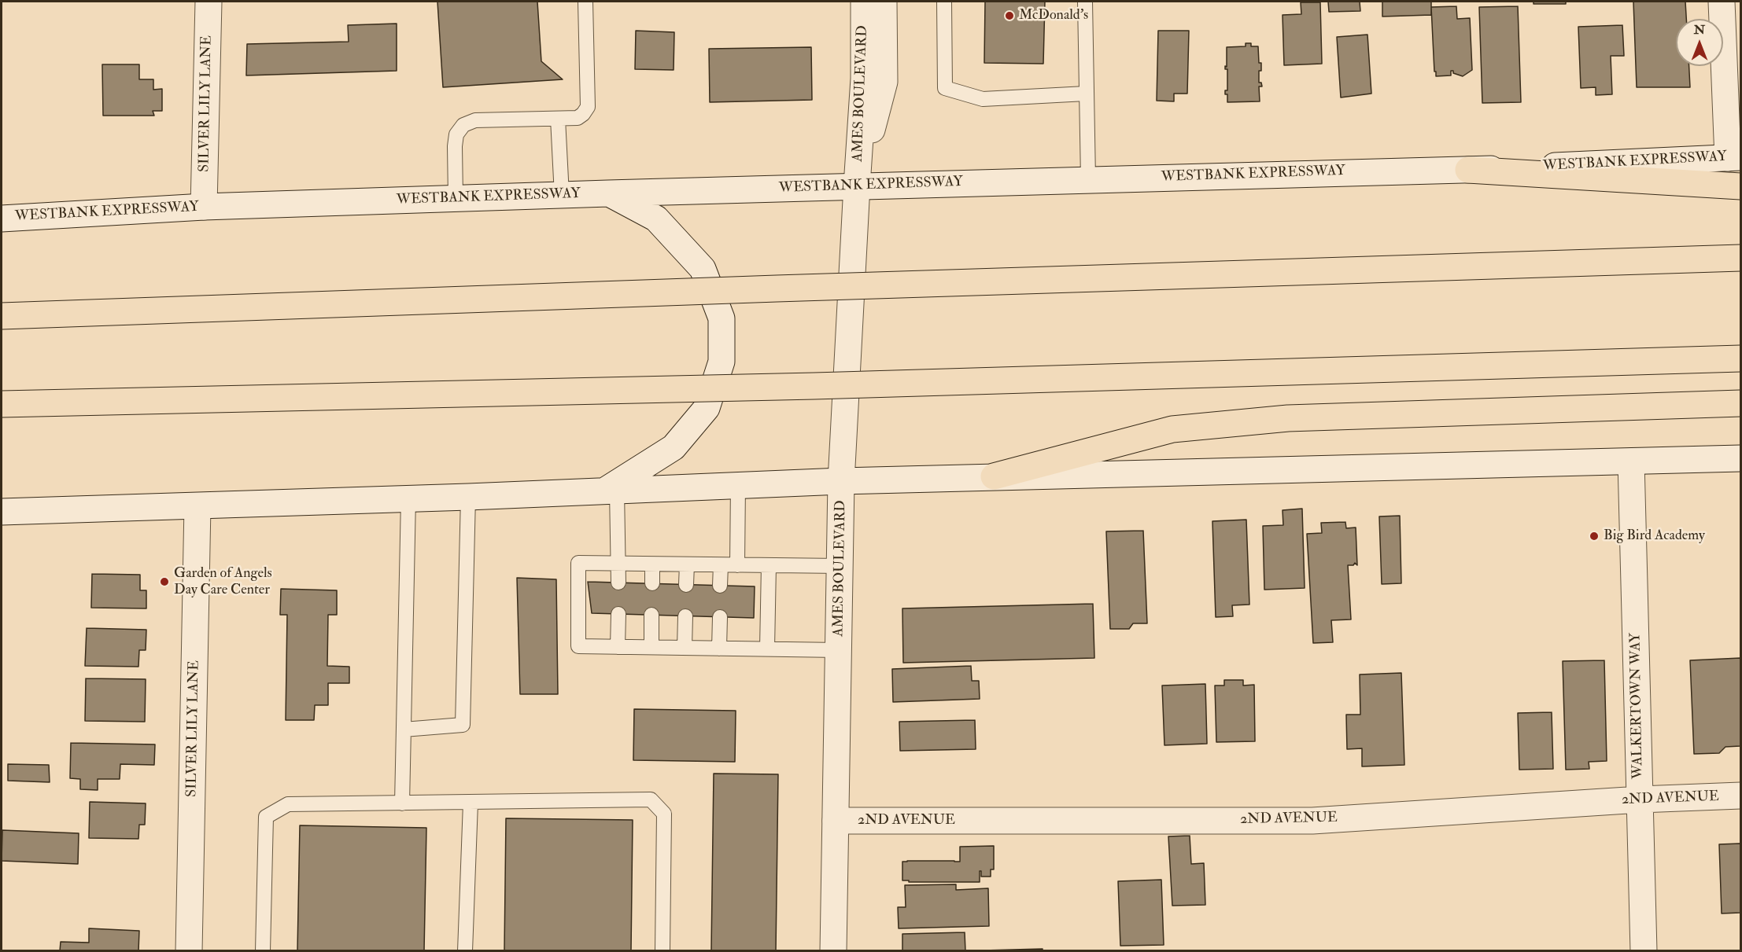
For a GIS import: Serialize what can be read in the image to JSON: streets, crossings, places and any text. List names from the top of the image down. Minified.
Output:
{"streets":{"main road":["AMES BOULEVARD","SILVER LILY LANE","WESTBANK EXPRESSWAY","WALKERTOWN WAY","2ND AVENUE"]},"crossings":[["AMES BOULEVARD","WESTBANK EXPRESSWAY"],["AMES BOULEVARD","2ND AVENUE"],["SILVER LILY LANE","WESTBANK EXPRESSWAY"],["WALKERTOWN WAY","2ND AVENUE"]],"places":["McDonald's","Big Bird Academy","Garden of Angels Day Care Center"],"north":"top"}
